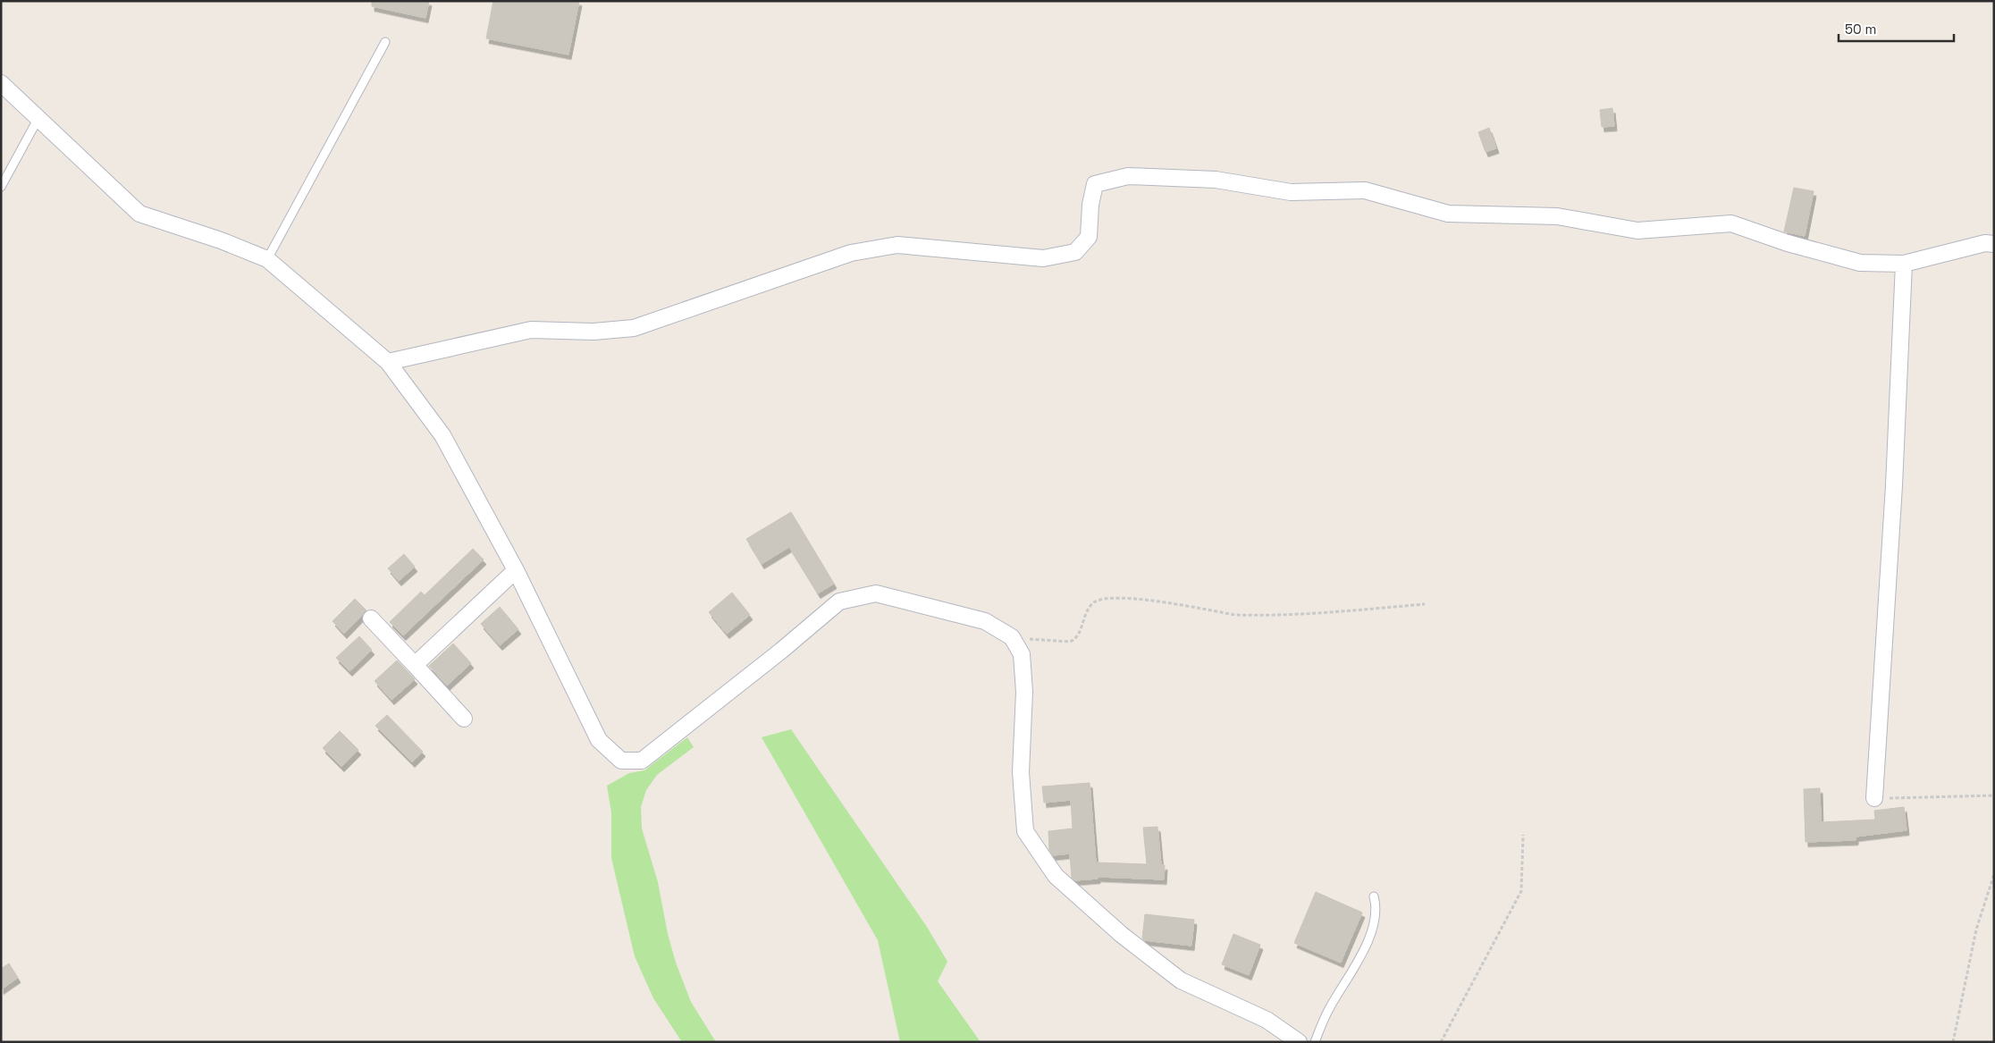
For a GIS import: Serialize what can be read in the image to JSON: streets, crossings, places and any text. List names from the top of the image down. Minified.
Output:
{"scale_bar":"50 m"}
